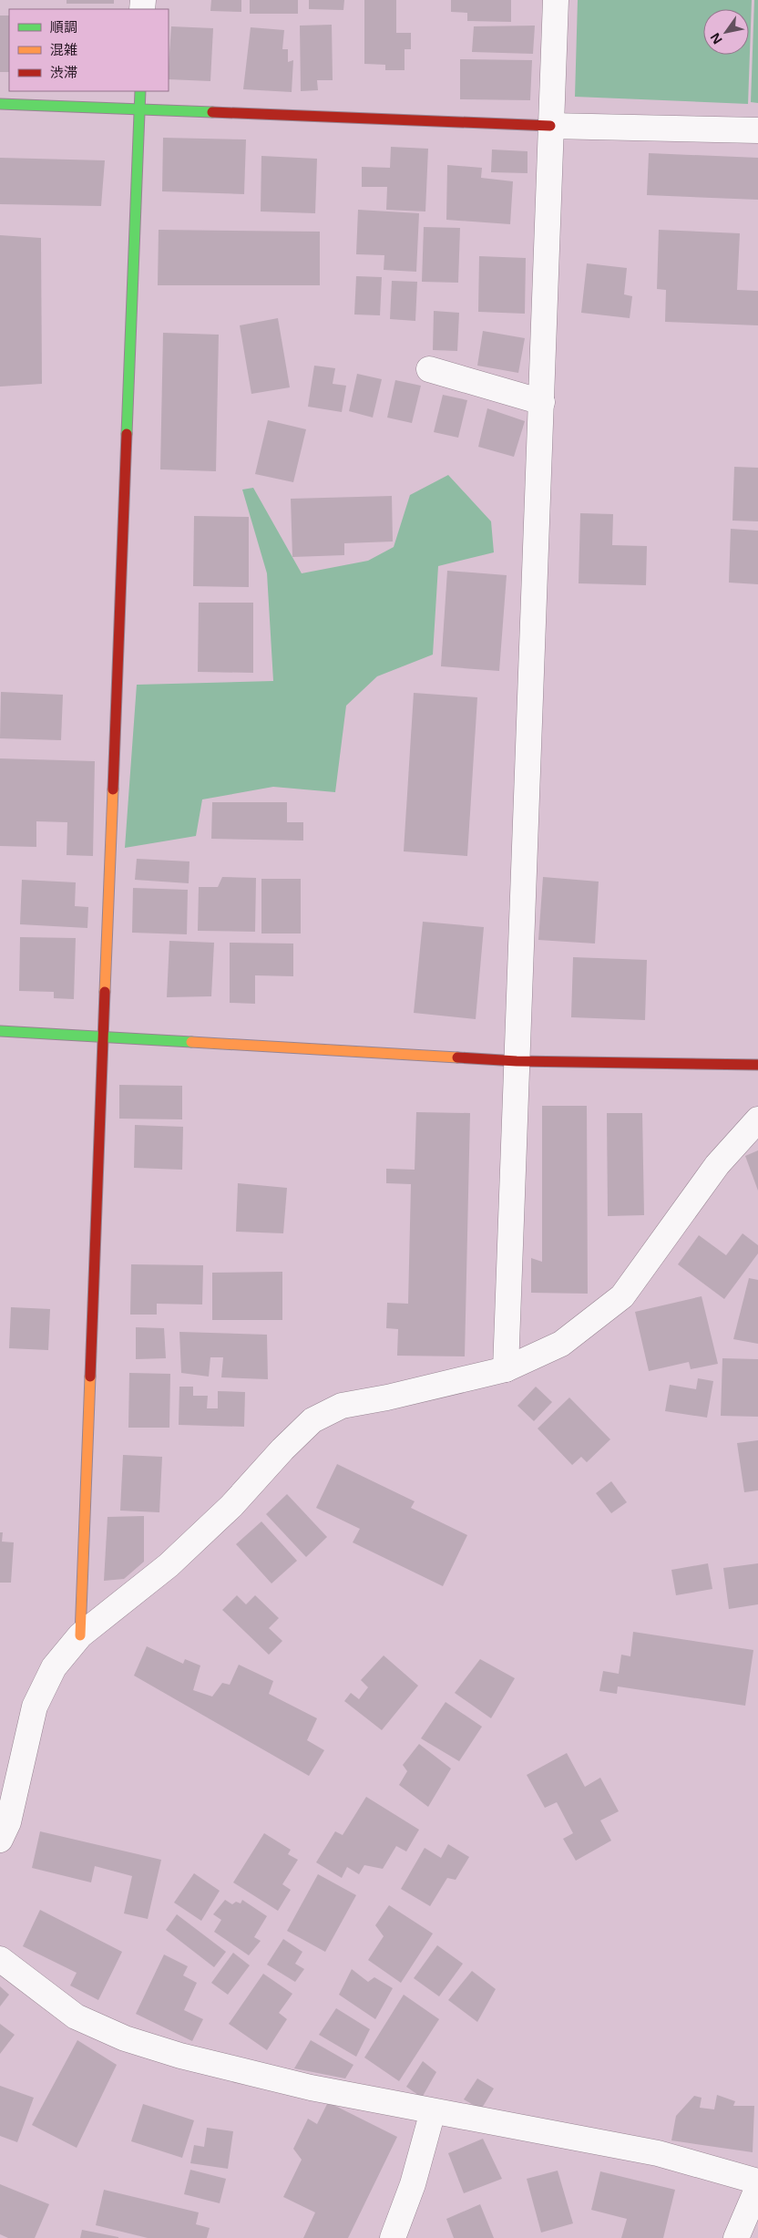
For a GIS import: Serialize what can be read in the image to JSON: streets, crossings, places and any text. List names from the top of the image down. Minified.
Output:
{"legend":["順調","混雑","渋滞"],"north":"bottom left"}
